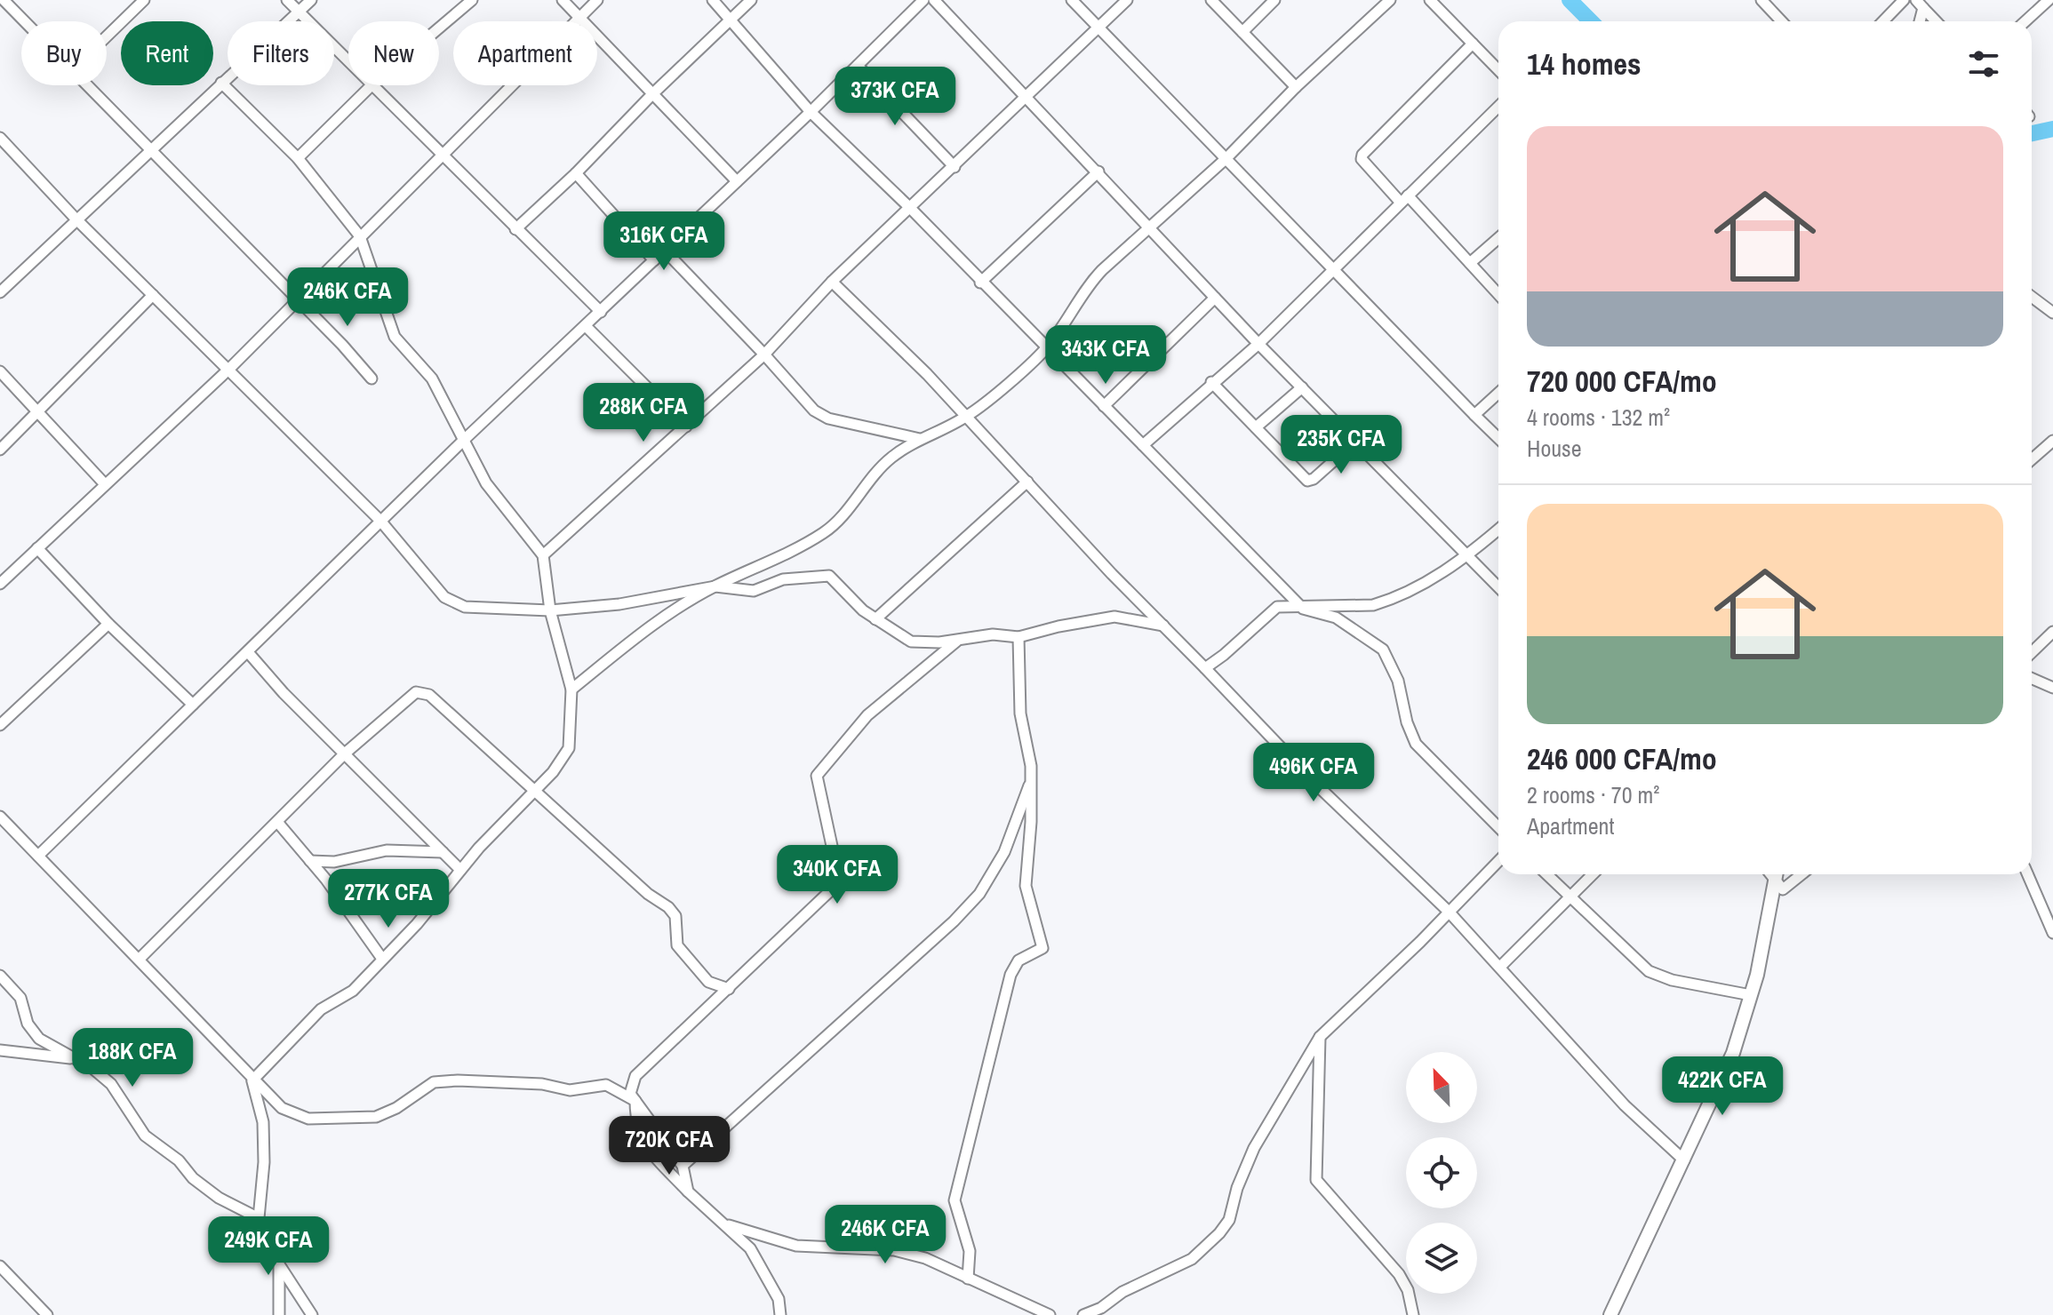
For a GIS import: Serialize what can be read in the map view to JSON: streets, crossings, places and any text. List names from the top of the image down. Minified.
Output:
{"north":"top left","page":{"chip":["Buy","Rent","Filters","New","Apartment"],"heading":"14 homes","price":["373K CFA","316K CFA","246K CFA","343K CFA","288K CFA","235K CFA","496K CFA","340K CFA","277K CFA","188K CFA","422K CFA","720K CFA","246K CFA","249K CFA"],"list":[{"name":"720 000 CFA/mo","note":"4 rooms · 132 m² · House"},{"name":"246 000 CFA/mo","note":"2 rooms · 70 m² · Apartment"}]}}
